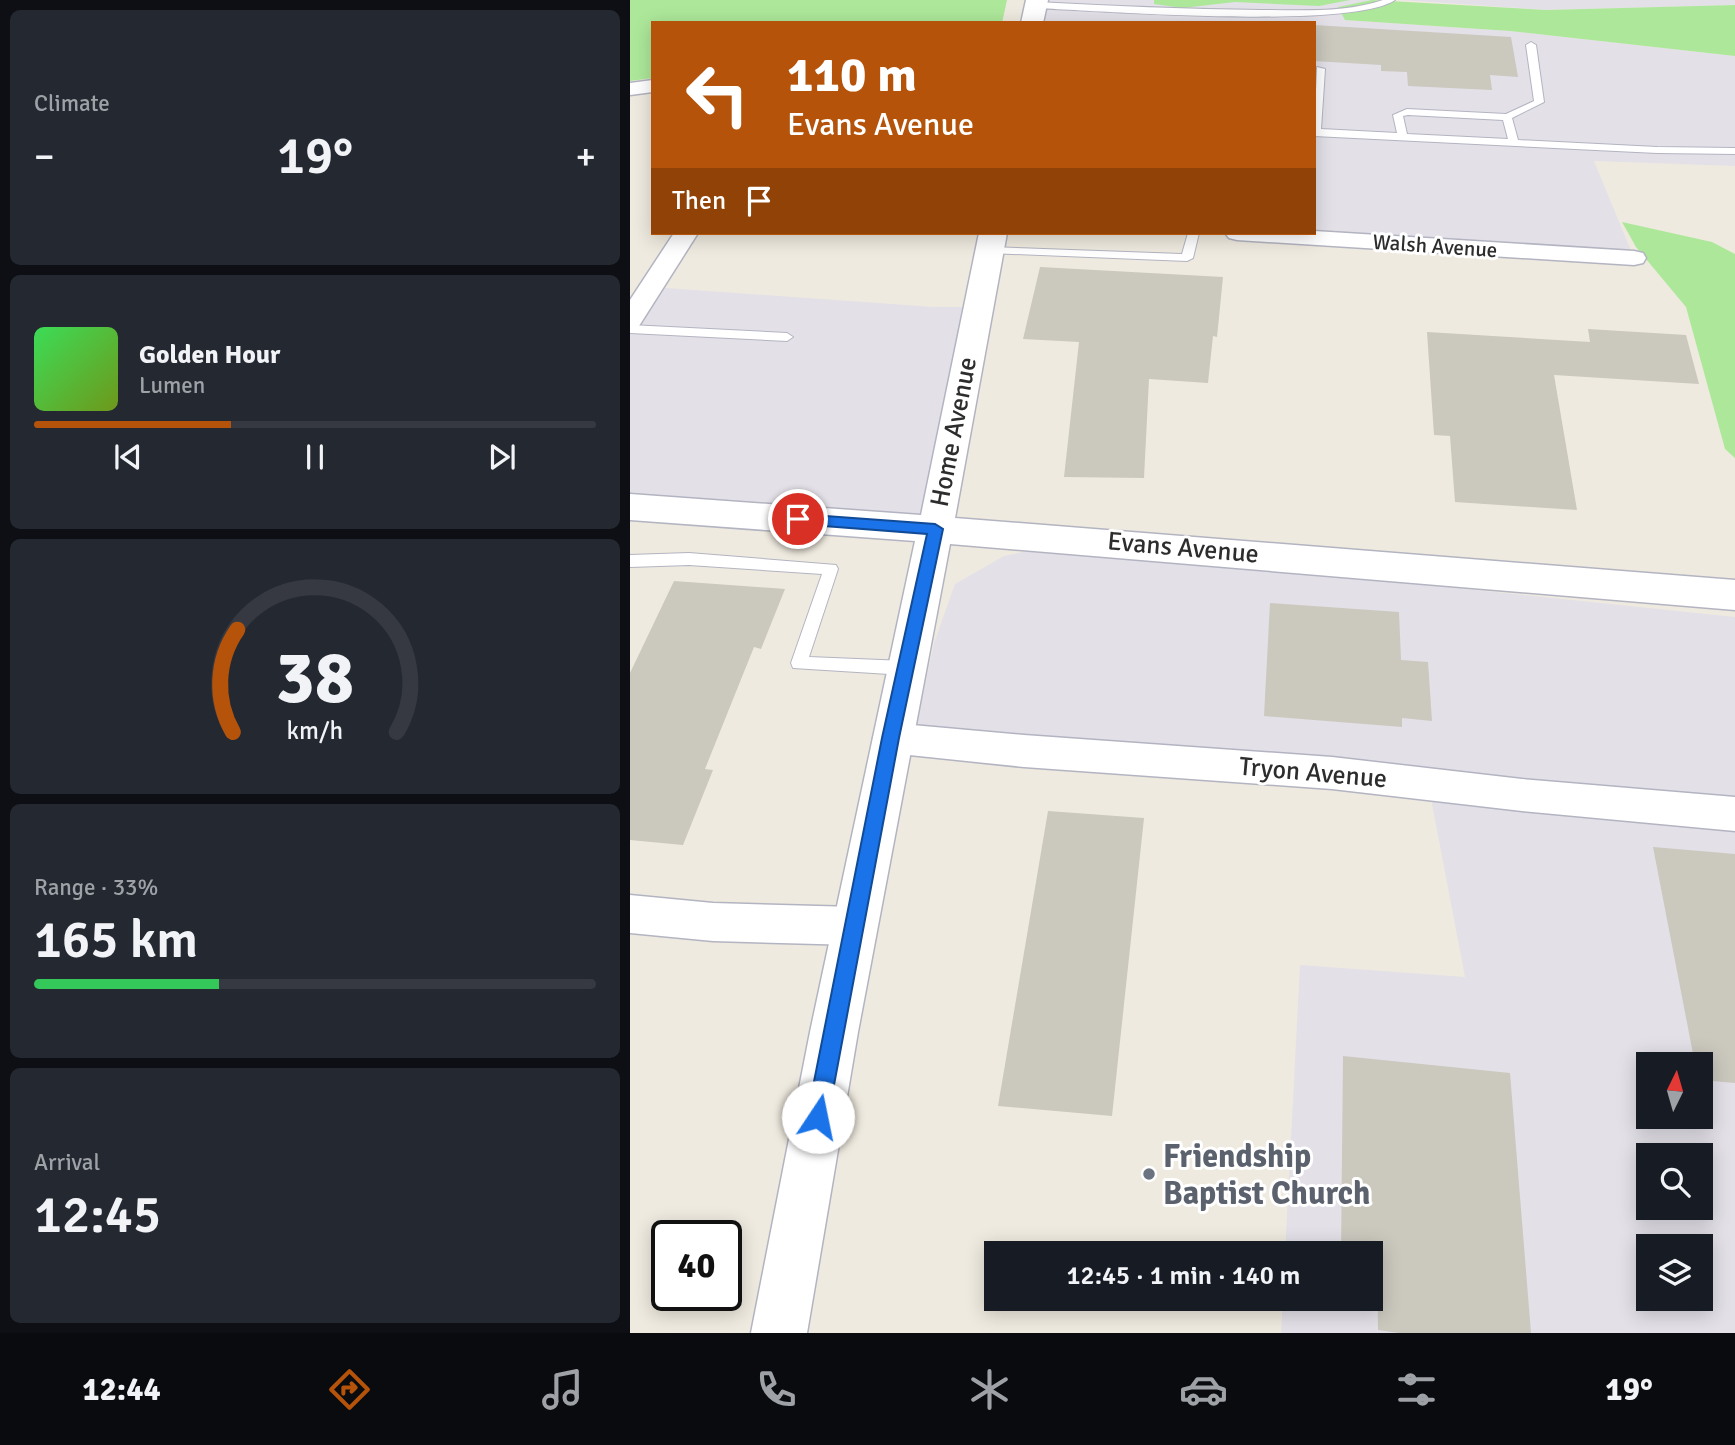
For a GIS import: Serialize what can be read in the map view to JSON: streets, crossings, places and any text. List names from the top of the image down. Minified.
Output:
{"streets":{"street":["Walsh Avenue","Home Avenue","Evans Avenue","Tryon Avenue"]},"crossings":[["Home Avenue","Evans Avenue"],["Home Avenue","Tryon Avenue"]],"places":["Friendship Baptist Church"],"north":"top","page":{"tile":["Climate",["Range · 33%","165 km"],["Arrival","12:45"]],"turn":["110 m","Evans Avenue"],"heat":["−","19°","+"],"then":"Then","song":["Golden Hour","Lumen"],"limit":"40","trip":"12:45 · 1 min · 140 m","tabs":["12:44","19°"],"gauge":["38","km/h"]}}
